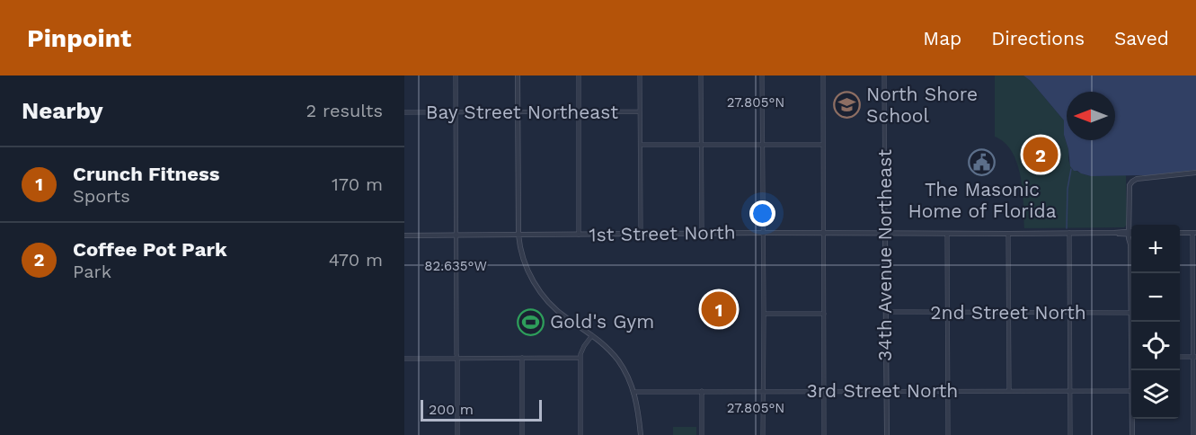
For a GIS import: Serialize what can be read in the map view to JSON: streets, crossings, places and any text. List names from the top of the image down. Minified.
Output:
{"streets":{"street":["Bay Street Northeast","1st Street North","34th Avenue Northeast","2nd Street North","3rd Street North"]},"crossings":[["1st Street North","34th Avenue Northeast"],["34th Avenue Northeast","2nd Street North"],["34th Avenue Northeast","3rd Street North"]],"places":{"school or university":["North Shore School"],"public building":["The Masonic Home of Florida"],"sports":["Gold's Gym"]},"scale_bar":"200 m","north":"left","page":{"header":"Pinpoint","nav":["Map","Directions","Saved"],"heading":["Nearby","2 results"],"pins":["2","1"],"list":[{"mark":"1","name":"Crunch Fitness","note":"Sports","value":"170 m"},{"mark":"2","name":"Coffee Pot Park","note":"Park","value":"470 m"}],"map_buttons":["+","−"],"scale":"200 m"},"coordinates":["27.805°N","82.635°W"]}
